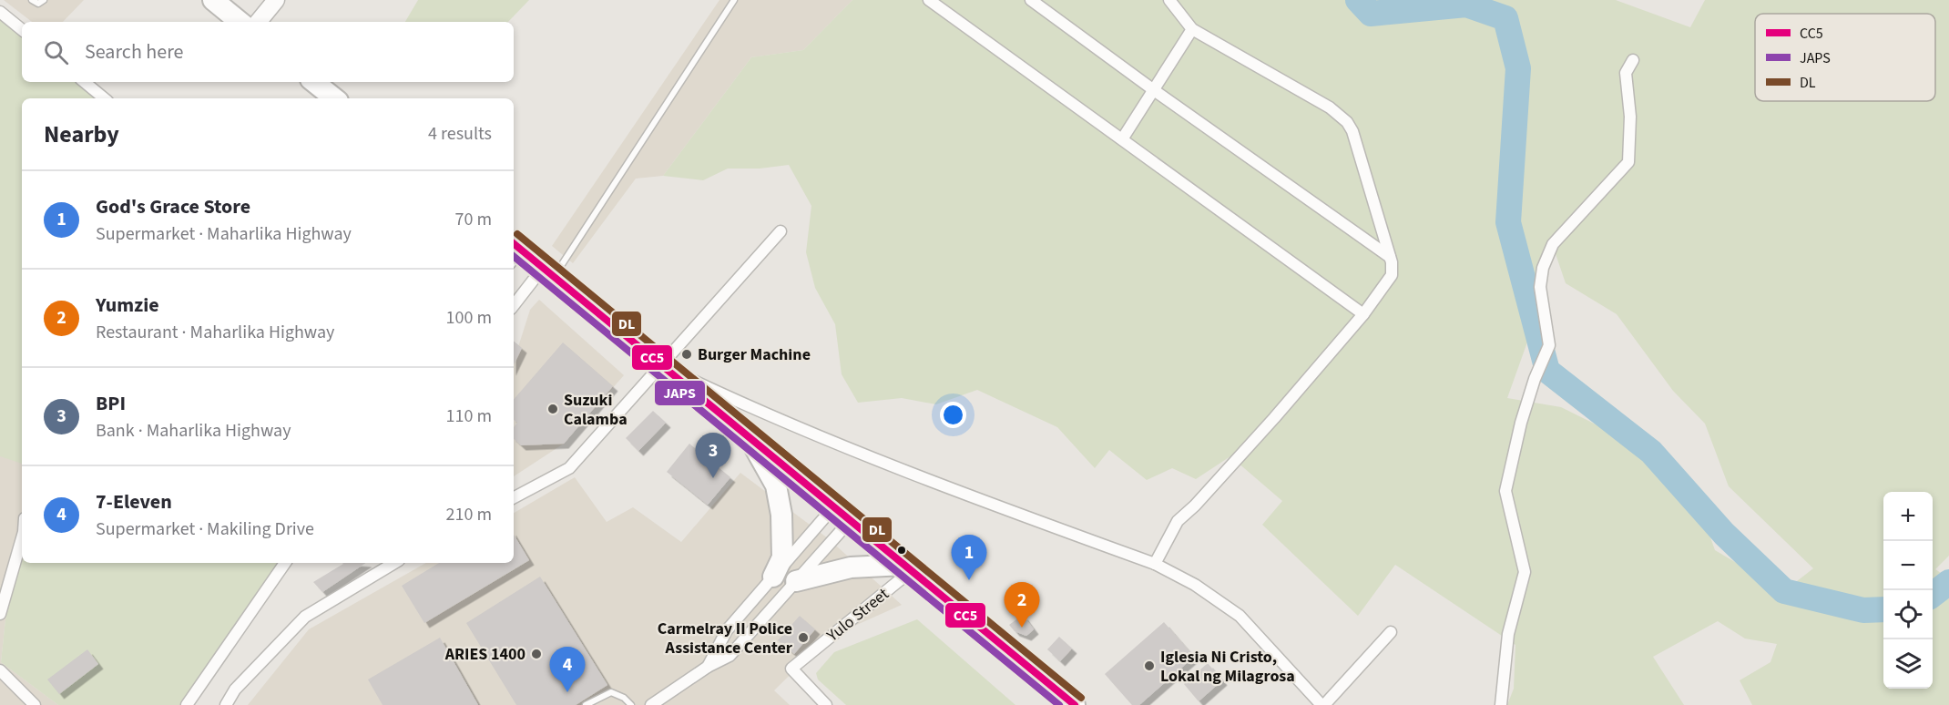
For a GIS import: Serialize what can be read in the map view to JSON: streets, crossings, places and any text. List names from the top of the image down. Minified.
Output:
{"streets":{"street":["Yulo Street"]},"places":["Burger Machine","Suzuki Calamba","Carmelray II Police Assistance Center","ARIES 1400","Iglesia Ni Cristo, Lokal ng Milagrosa"],"lines":["transit line DL","transit line CC5","transit line JAPS"],"legend":["CC5","JAPS","DL"],"page":{"search":"Search here","heading":["Nearby","4 results"],"list":[{"mark":"1","name":"God's Grace Store","note":"Supermarket · Maharlika Highway","value":"70 m"},{"mark":"2","name":"Yumzie","note":"Restaurant · Maharlika Highway","value":"100 m"},{"mark":"3","name":"BPI","note":"Bank · Maharlika Highway","value":"110 m"},{"mark":"4","name":"7-Eleven","note":"Supermarket · Makiling Drive","value":"210 m"}],"pins":["3","1","2","4"],"map_buttons":["+","−"]}}
